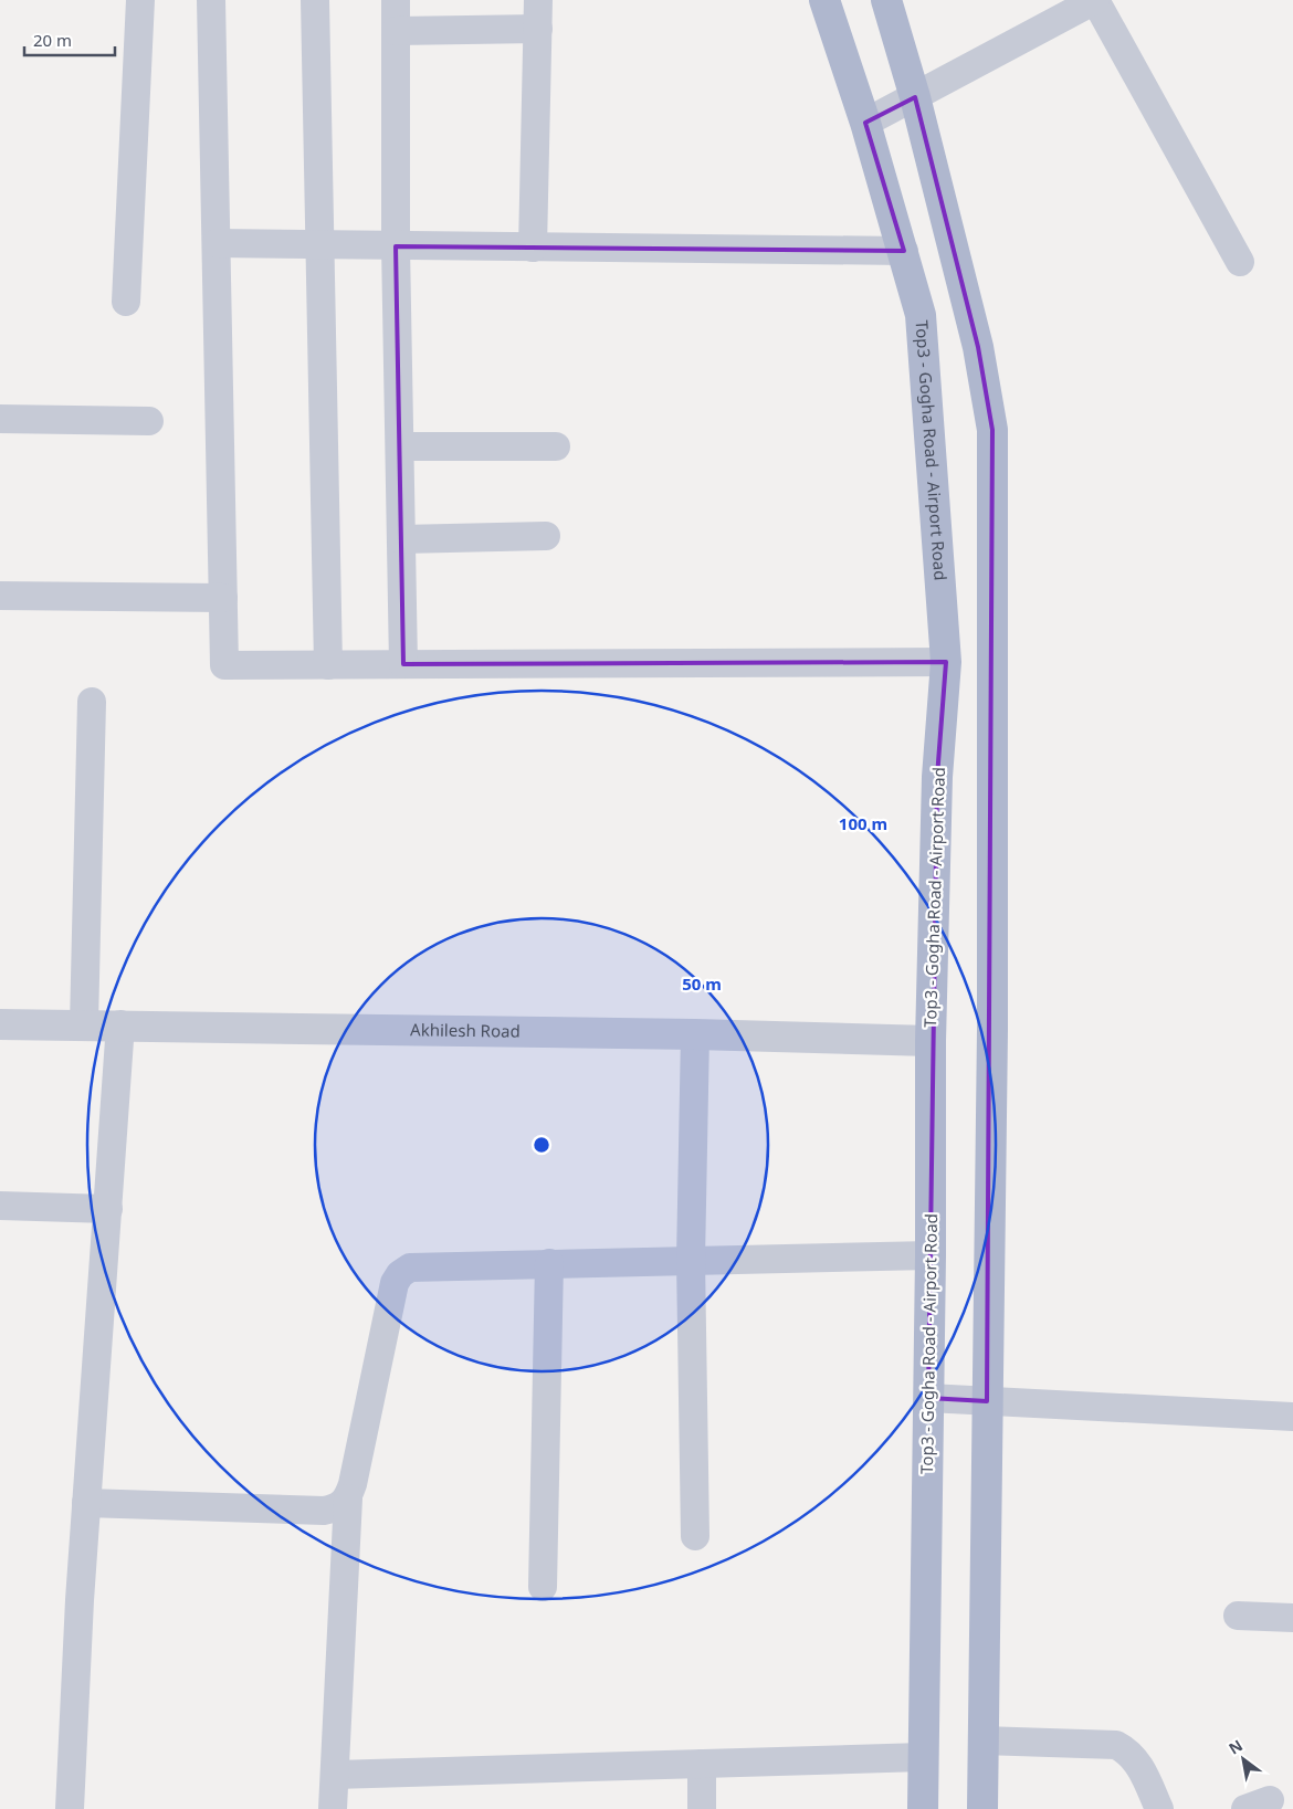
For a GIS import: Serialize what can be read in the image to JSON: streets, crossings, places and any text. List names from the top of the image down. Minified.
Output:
{"streets":{"main road":["Top3 - Gogha Road - Airport Road"],"street":["Akhilesh Road"]},"crossings":[["Top3 - Gogha Road - Airport Road","Akhilesh Road"]],"scale_bar":"20 m","north":"top left","rings":["100 m","50 m"]}
